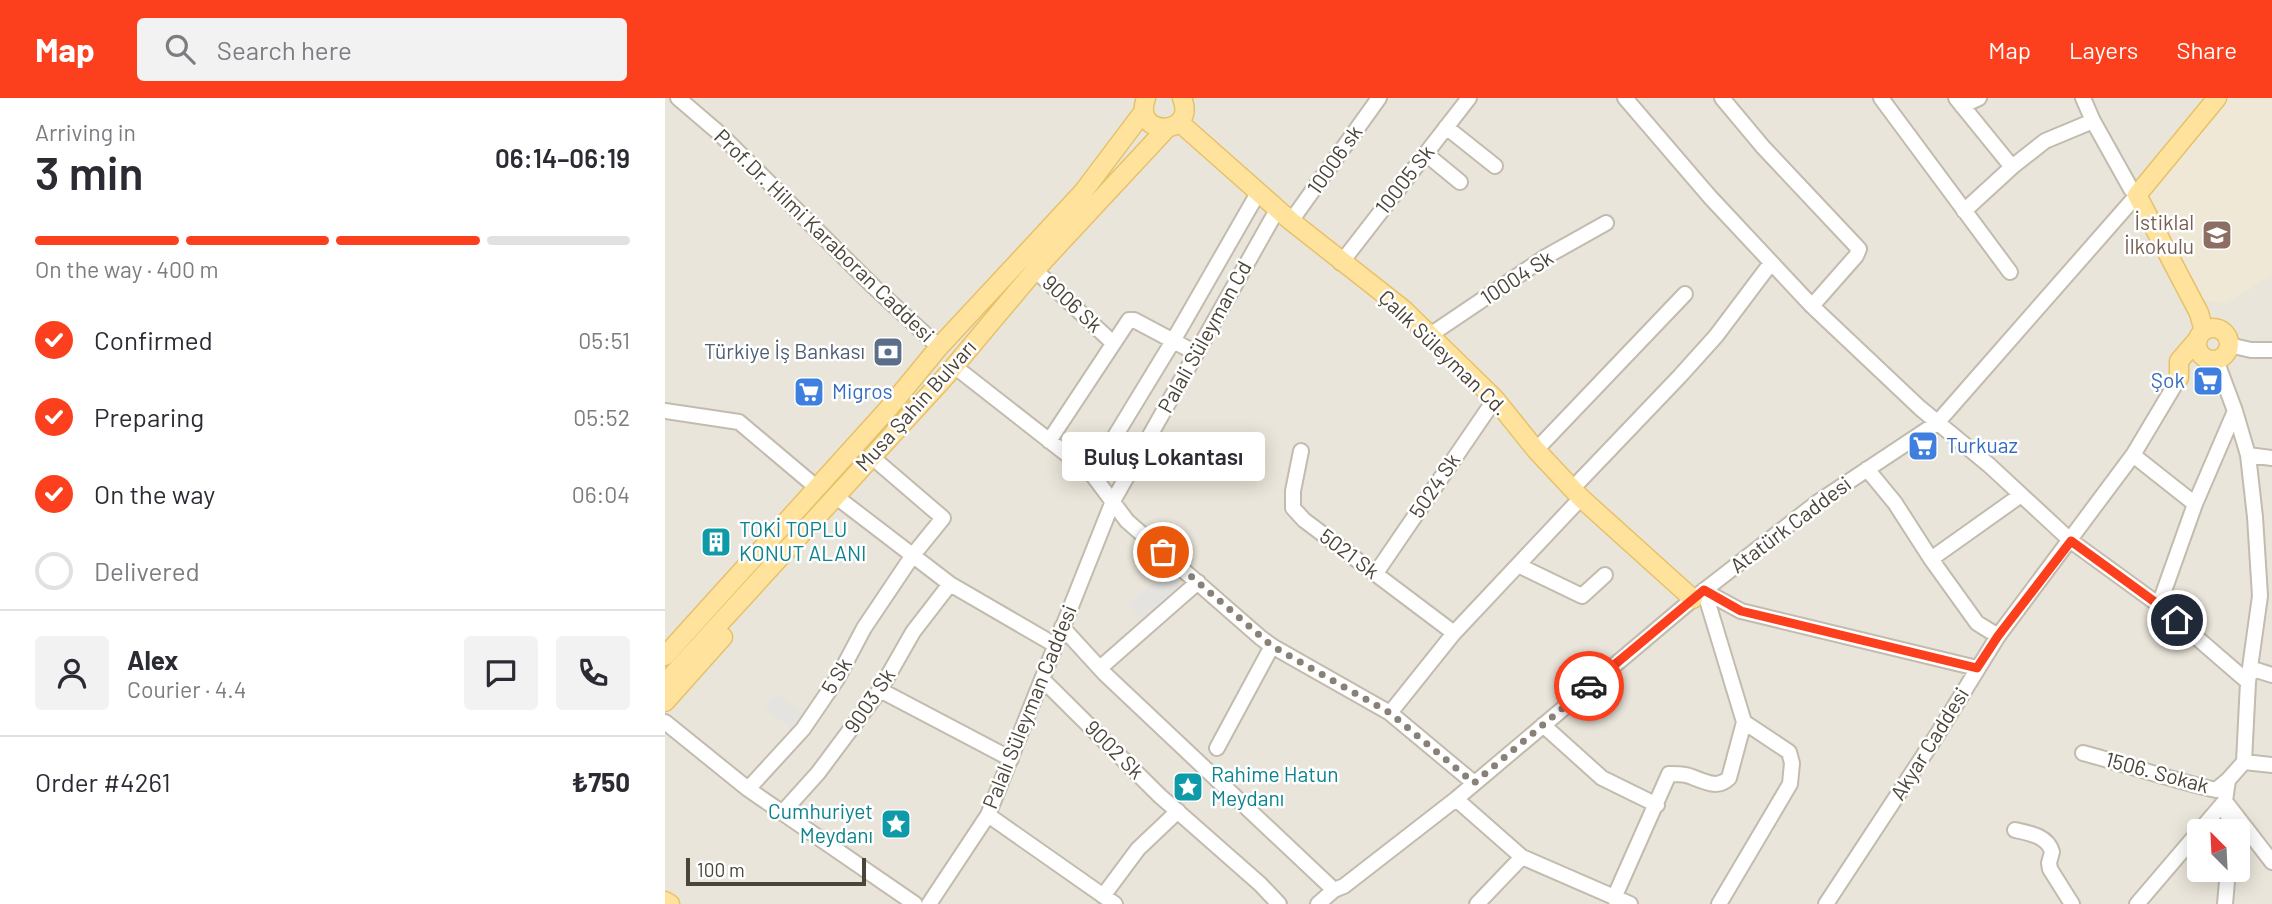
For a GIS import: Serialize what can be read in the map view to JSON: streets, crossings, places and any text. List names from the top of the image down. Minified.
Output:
{"streets":{"main road":["Çalık Süleyman Cd.","Musa Şahin Bulvarı","Atatürk Caddesi"],"street":["10006 sk","10005 Sk","Prof.Dr. Hilmi Karaboran Caddesi","10004 Sk","9006 Sk","Palali Süleyman Cd","5024 Sk","5021 Sk","5 Sk","9003 Sk","Palalı Süleyman Caddesi","Akyar Caddesi","9002 Sk","1506. Sokak"]},"crossings":[["10006 sk","Palali Süleyman Cd"],["10006 sk","Çalık Süleyman Cd."],["10005 Sk","Çalık Süleyman Cd."],["Prof.Dr. Hilmi Karaboran Caddesi","Musa Şahin Bulvarı"],["10004 Sk","Çalık Süleyman Cd."],["9006 Sk","Musa Şahin Bulvarı"],["Palali Süleyman Cd","Çalık Süleyman Cd."],["Palali Süleyman Cd","Palalı Süleyman Caddesi"],["Çalık Süleyman Cd.","Musa Şahin Bulvarı"],["Çalık Süleyman Cd.","5024 Sk"],["Çalık Süleyman Cd.","Atatürk Caddesi"],["5024 Sk","5021 Sk"],["Palalı Süleyman Caddesi","9002 Sk"]],"places":{"school or university":["İstiklal İlkokulu"],"bank":["Türkiye İş Bankası"],"supermarket":["Şok","Migros","Turkuaz"],"building":["TOKİ TOPLU KONUT ALANI"],"other":["Buluş Lokantası"],"place":["Rahime Hatun Meydanı","Cumhuriyet Meydanı"]},"scale_bar":"100 m","north":"top left","page":{"header":"Map","search":"Search here","nav":["Map","Layers","Share"],"heading":["3 min","Arriving in","06:14–06:19"],"panel":["Alex","Courier · 4.4","Order #4261","₺750"],"bar":"On the way · 400 m","list":[["Confirmed","05:51"],["Preparing","05:52"],["On the way","06:04"],"Delivered"],"bubble":"Buluş Lokantası","scale":"100 m"}}
